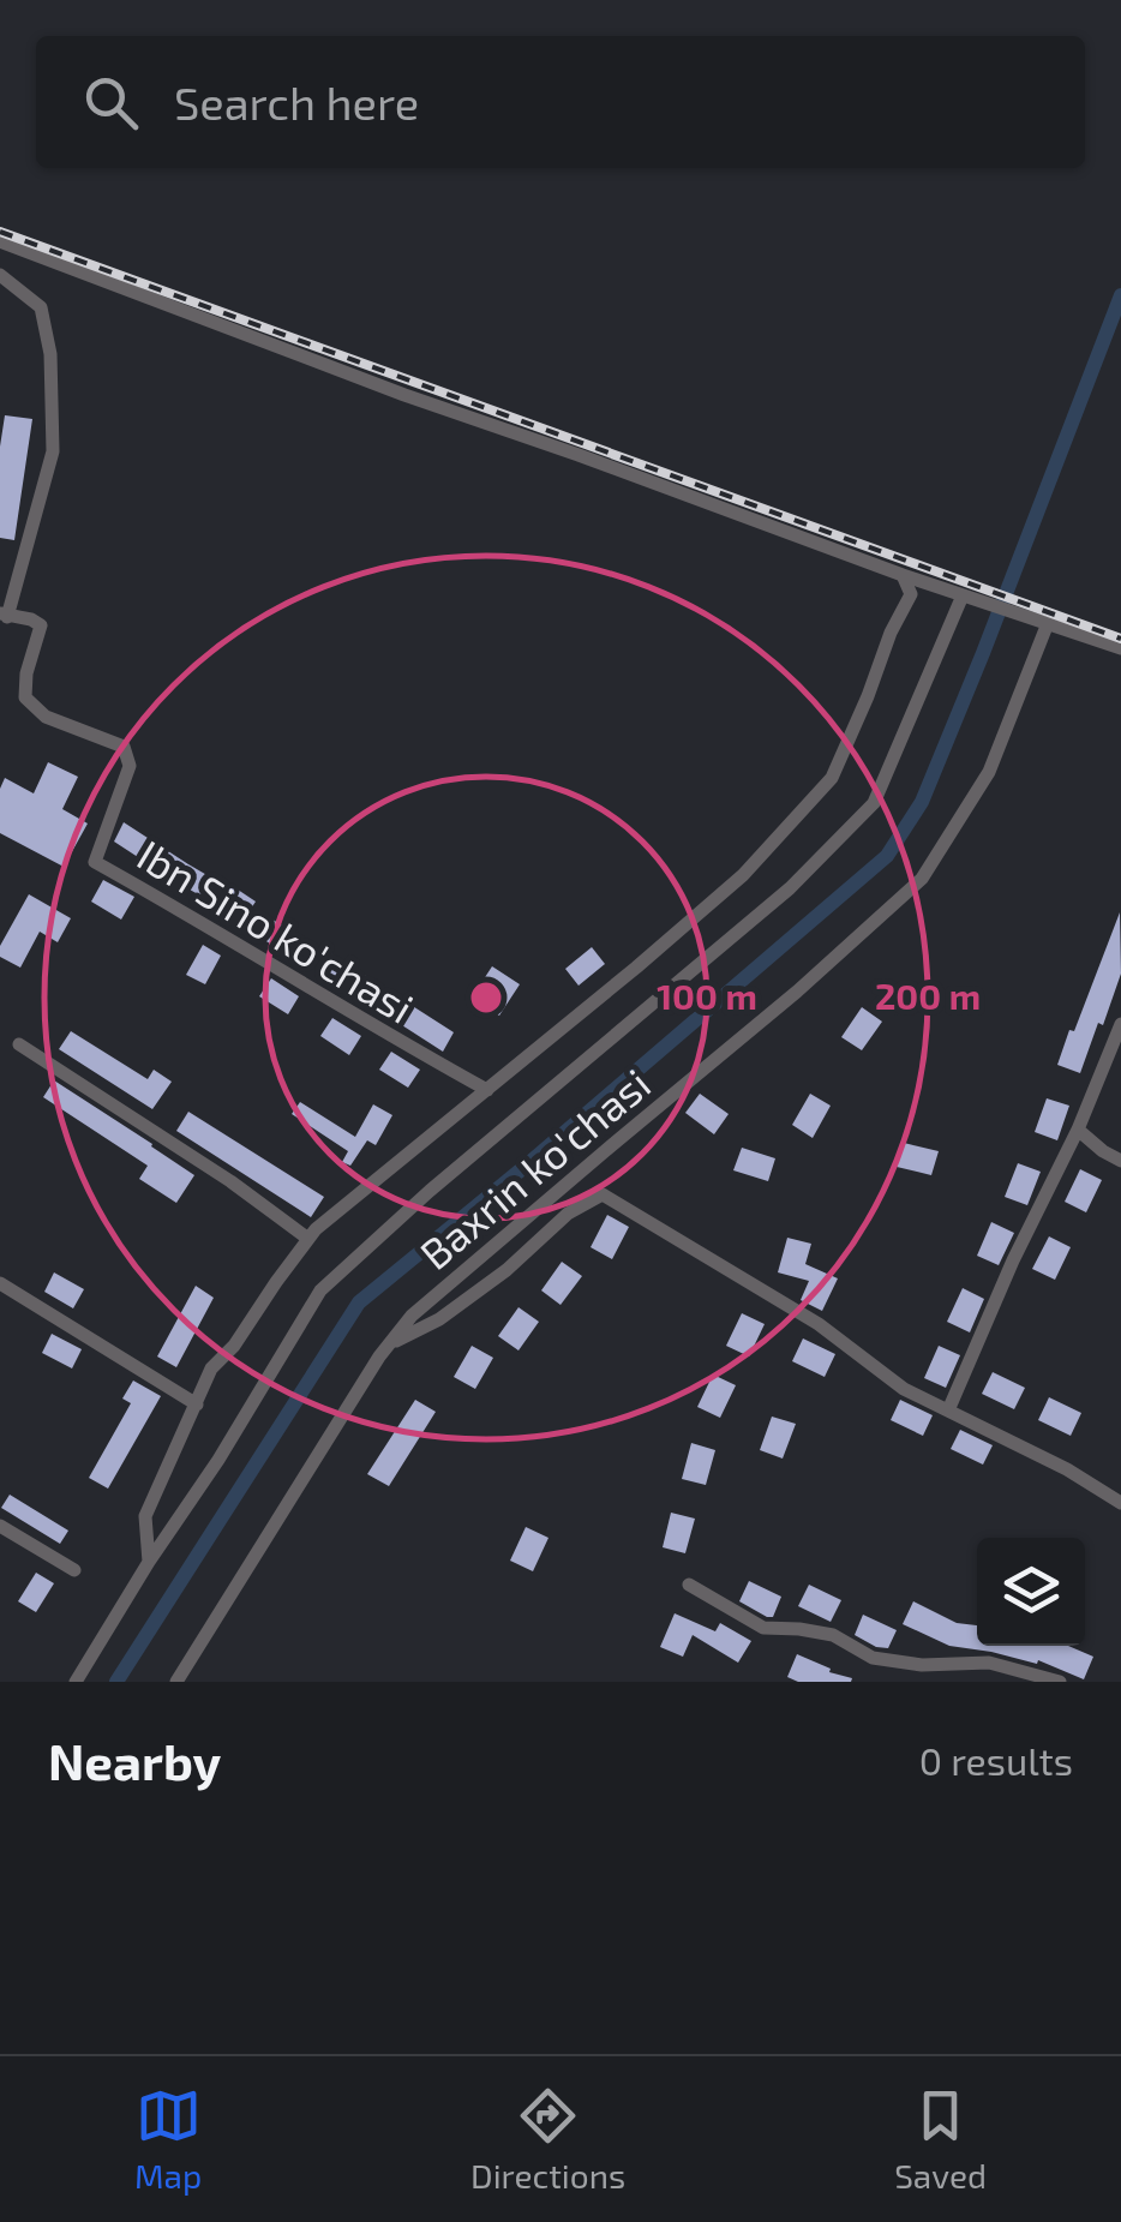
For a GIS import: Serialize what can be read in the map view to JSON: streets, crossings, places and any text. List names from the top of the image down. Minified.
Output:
{"streets":{"street":["Ibn Sino ko'chasi","Baxrin ko'chasi"]},"page":{"search":"Search here","heading":["Nearby","0 results"],"nav":["Map","Directions","Saved"]},"rings":["100 m","200 m"]}
